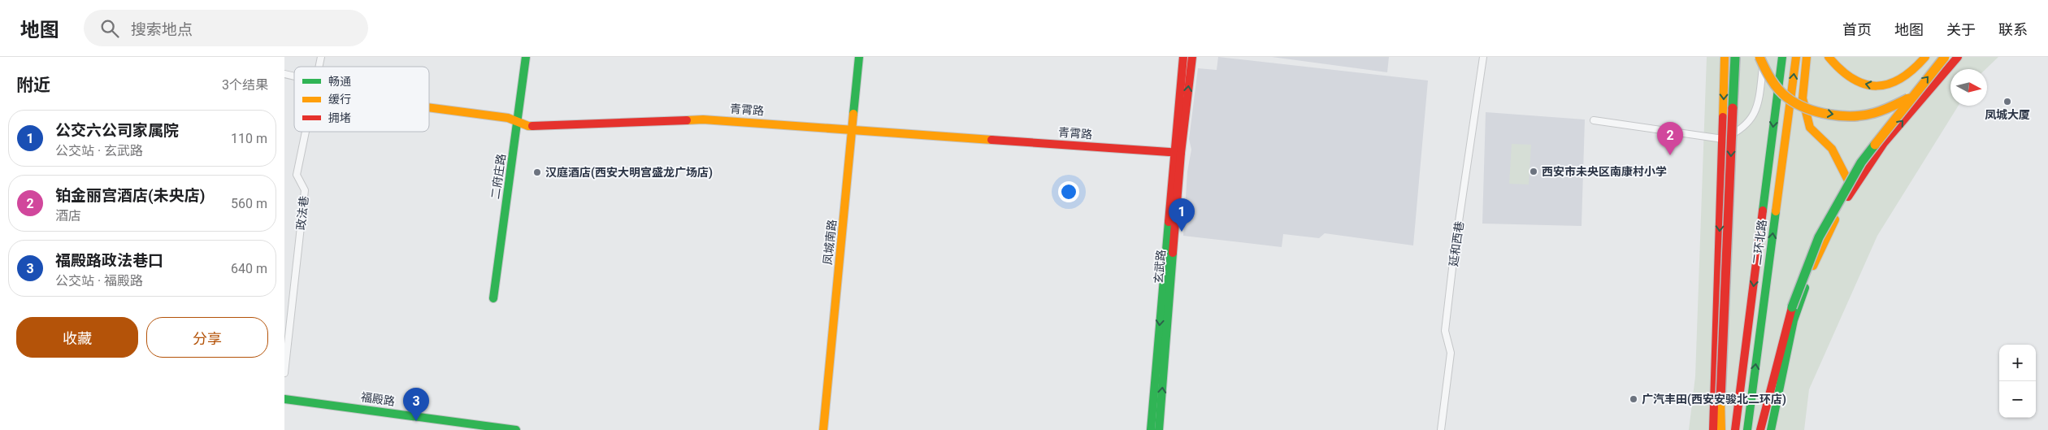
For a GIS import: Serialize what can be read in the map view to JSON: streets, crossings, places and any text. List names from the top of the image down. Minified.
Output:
{"streets":{"main road":["青霄路","二府庄路","凤城南路","二环北路","玄武路","福殿路"],"street":["政法巷","延和西巷"]},"crossings":[["青霄路","二府庄路"],["青霄路","凤城南路"],["青霄路","玄武路"]],"places":["凤城大厦","西安市未央区南康村小学","汉庭酒店(西安大明宫盛龙广场店)","广汽丰田(西安安骏北二环店)"],"legend":["畅通","缓行","拥堵"],"north":"right","page":{"header":"地图","search":"搜索地点","nav":["首页","地图","关于","联系"],"heading":["附近","3个结果"],"list":[{"mark":"1","name":"公交六公司家属院","note":"公交站 · 玄武路","value":"110 m"},{"mark":"2","name":"铂金丽宫酒店(未央店)","note":"酒店","value":"560 m"},{"mark":"3","name":"福殿路政法巷口","note":"公交站 · 福殿路","value":"640 m"}],"pins":["2","1","3"],"buttons":["收藏","分享"],"map_buttons":["+","−"]}}
